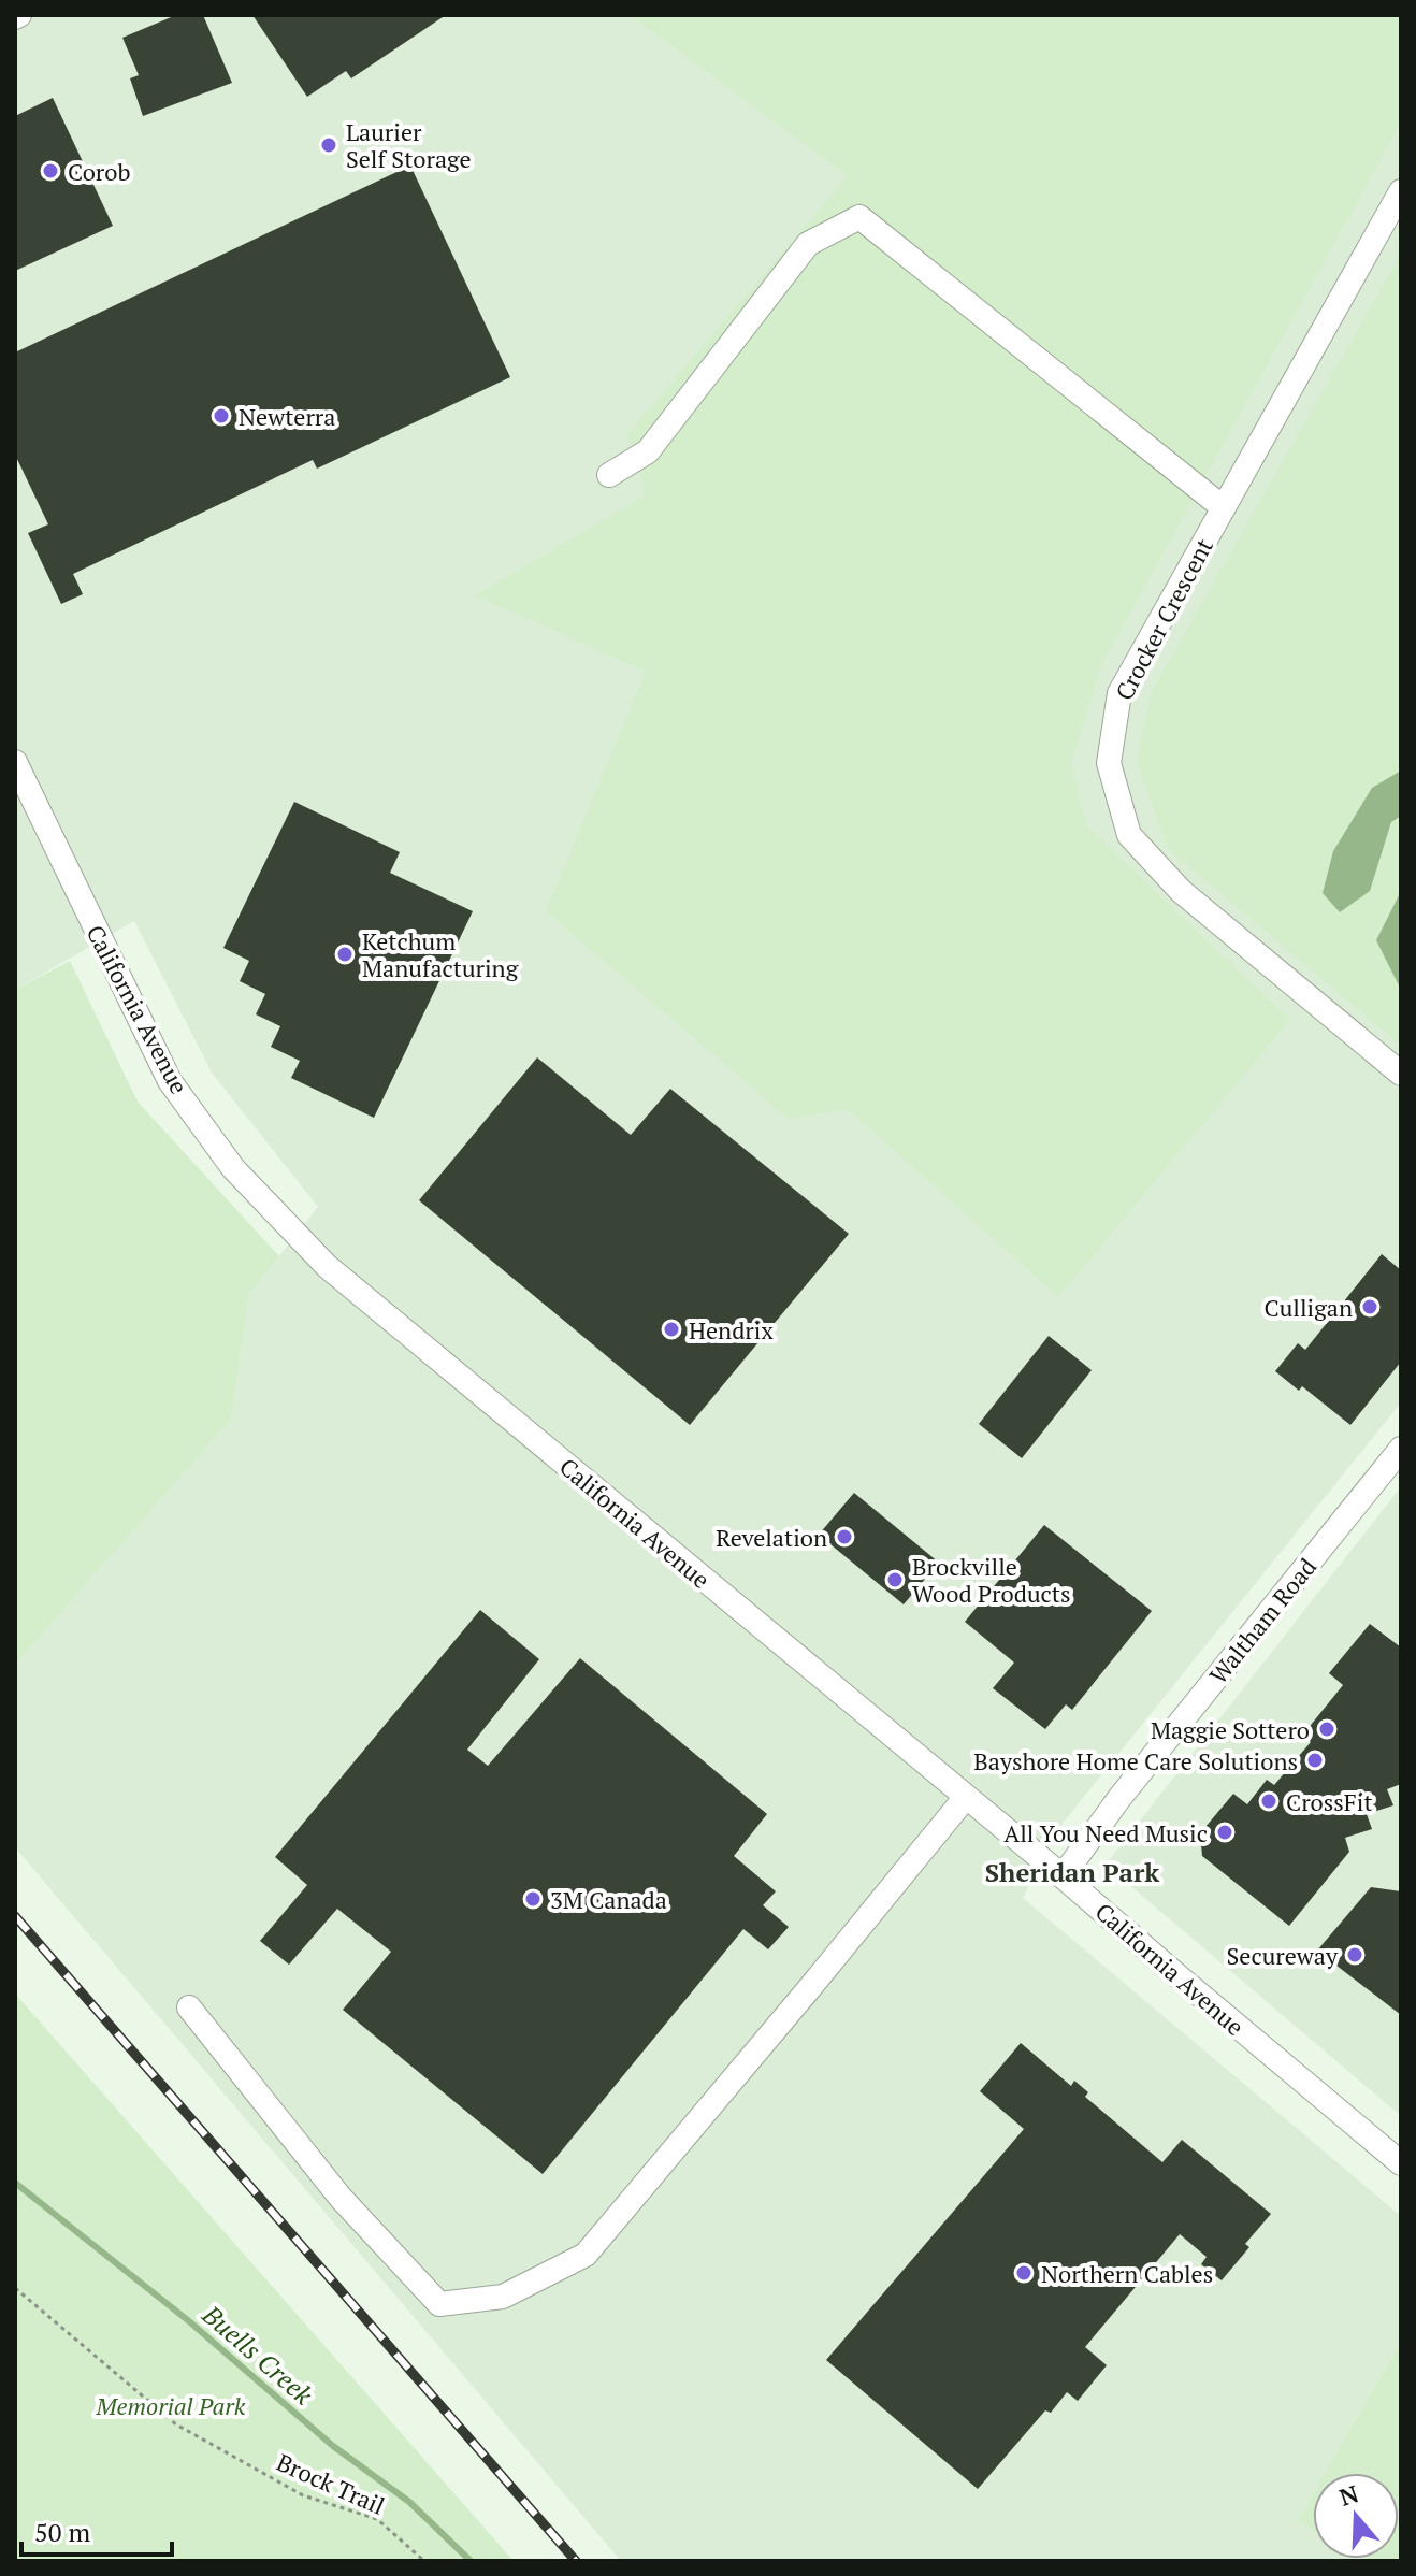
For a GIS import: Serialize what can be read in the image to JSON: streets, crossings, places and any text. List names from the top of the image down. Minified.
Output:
{"streets":{"street":["Crocker Crescent","California Avenue","Waltham Road"],"path":["Brock Trail"]},"crossings":[["California Avenue","Waltham Road"]],"districts":["Sheridan Park"],"water":["Buells Creek"],"parks":["Memorial Park"],"places":["Laurier Self Storage","Corob","Newterra","Ketchum Manufacturing","Culligan","Hendrix","Revelation","Brockville Wood Products","Maggie Sottero","Bayshore Home Care Solutions","CrossFit","All You Need Music","3M Canada","Secureway","Northern Cables"],"scale_bar":"50 m","north":"top"}
